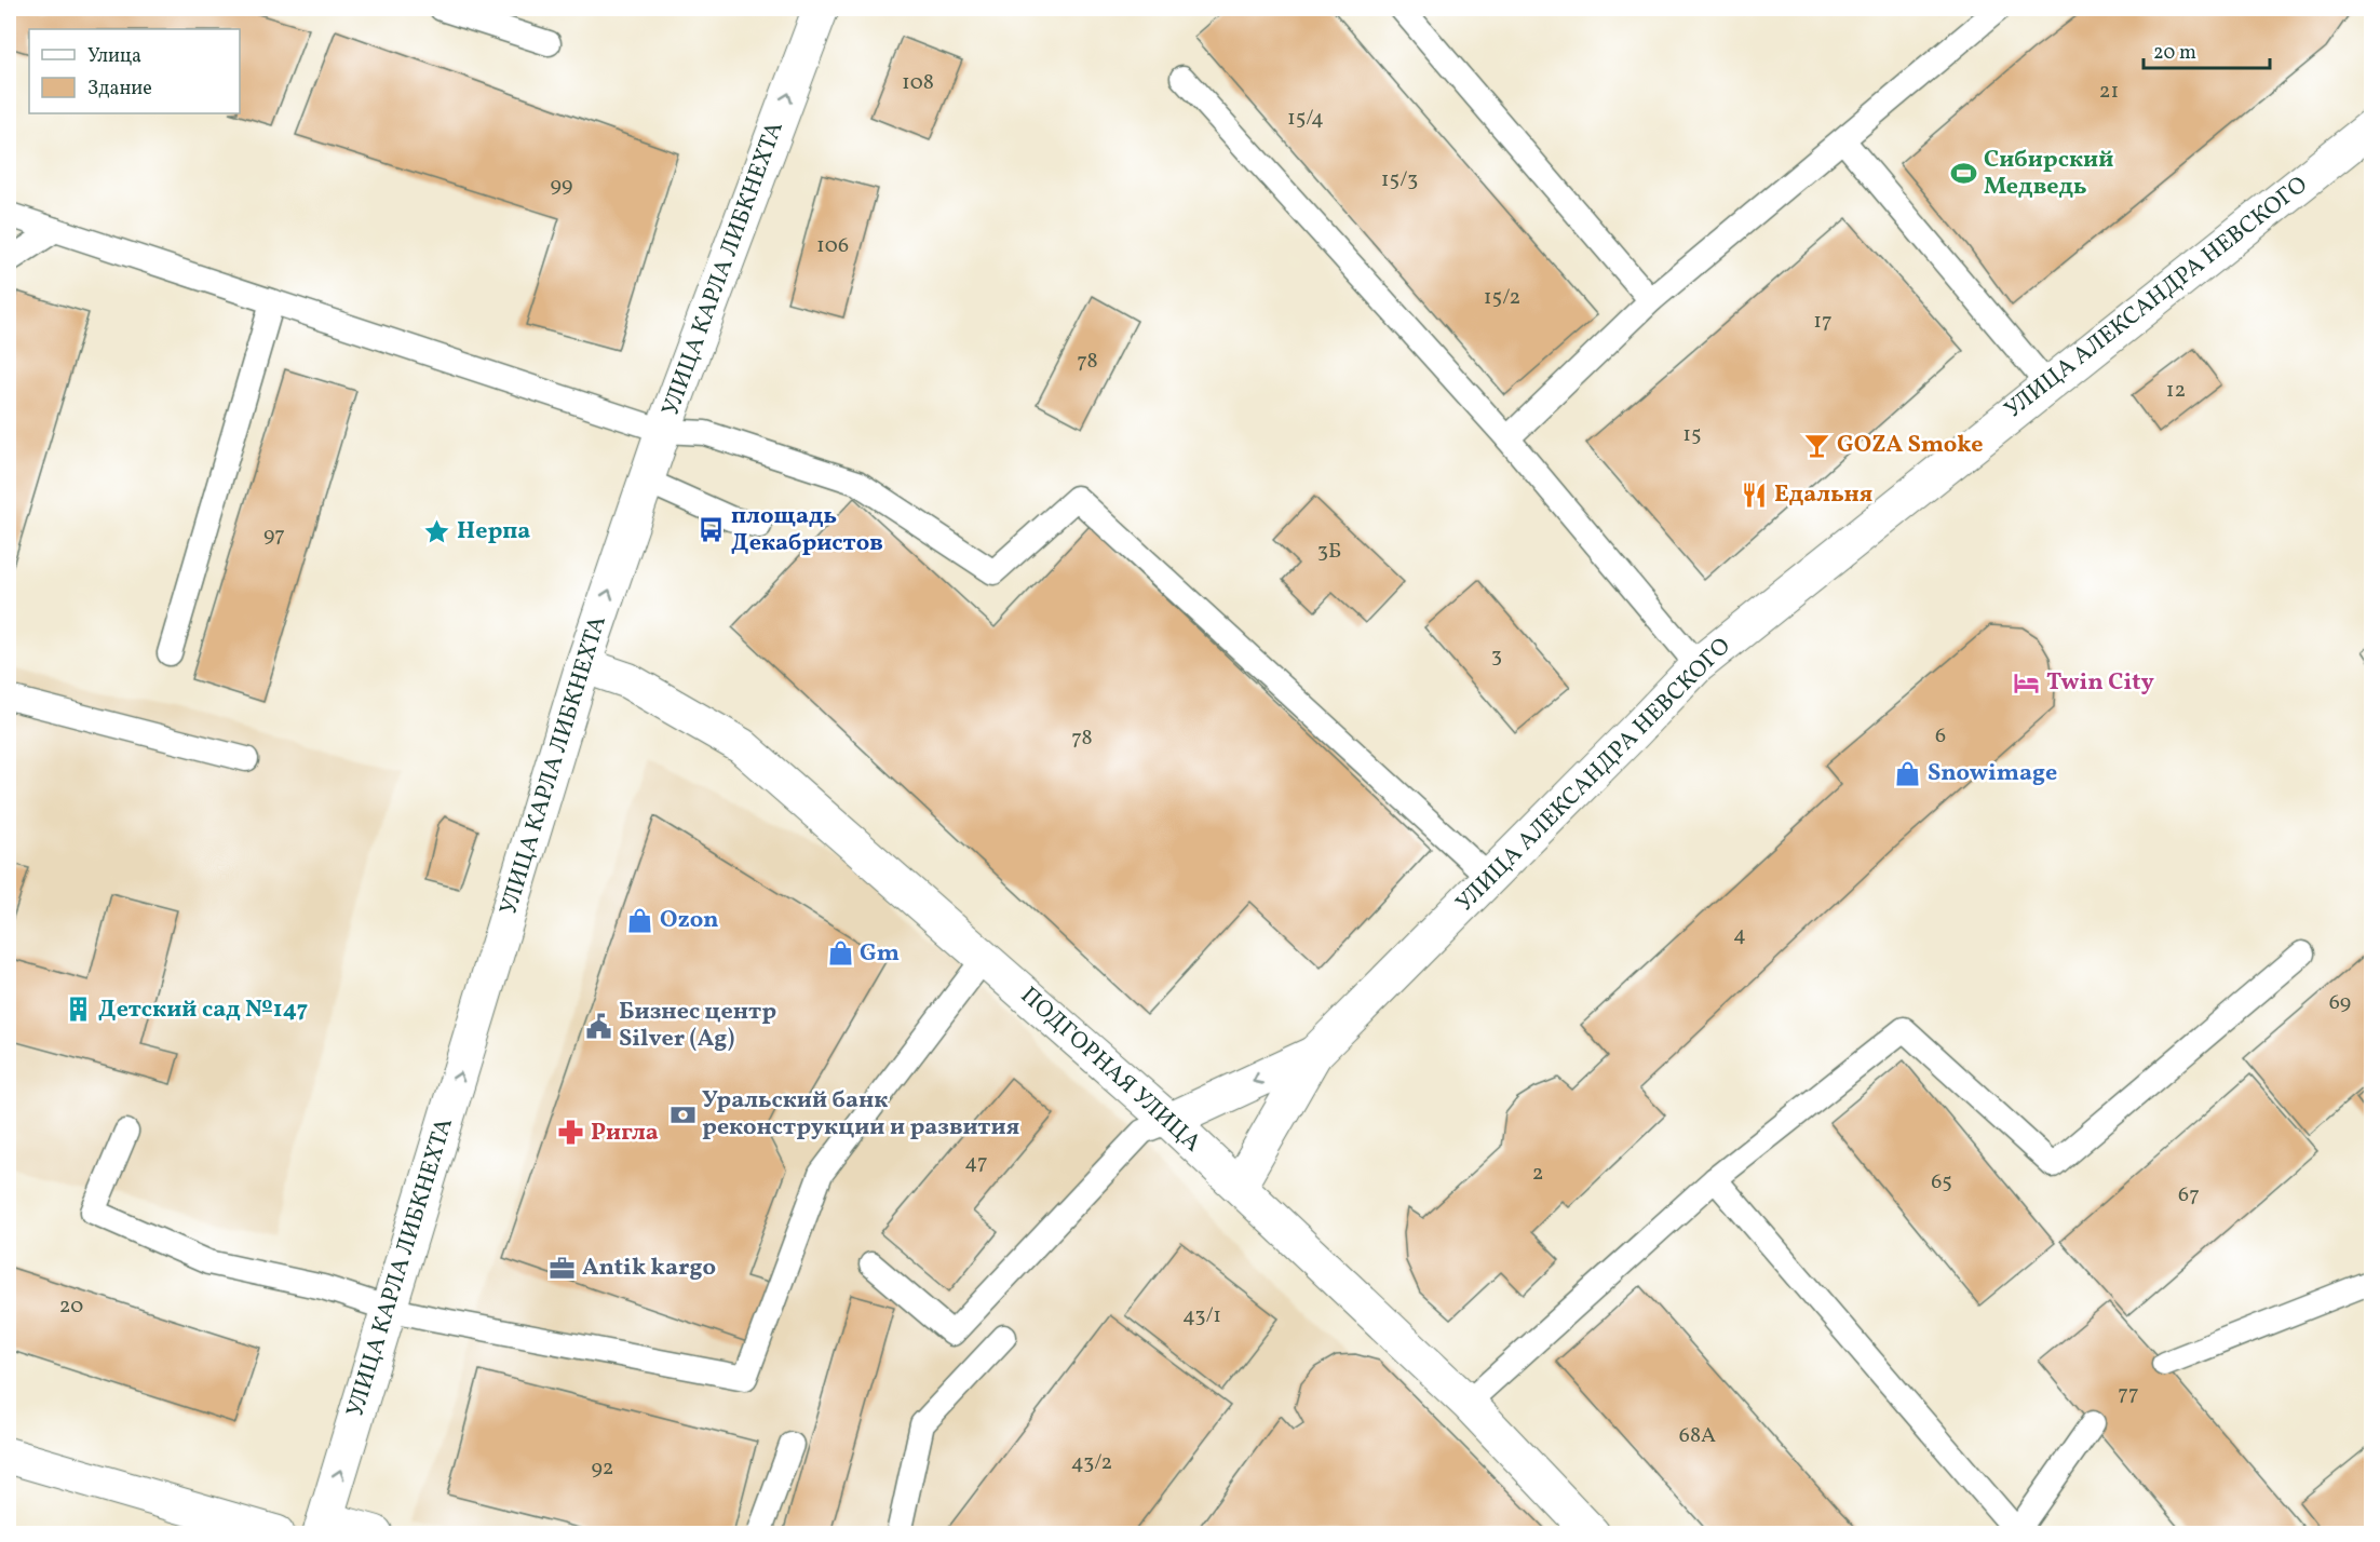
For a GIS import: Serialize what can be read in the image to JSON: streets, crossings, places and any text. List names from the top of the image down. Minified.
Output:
{"streets":{"street":["УЛИЦА КАРЛА ЛИБКНЕХТА","УЛИЦА АЛЕКСАНДРА НЕВСКОГО","ПОДГОРНАЯ УЛИЦА"]},"crossings":[["УЛИЦА КАРЛА ЛИБКНЕХТА","ПОДГОРНАЯ УЛИЦА"],["УЛИЦА АЛЕКСАНДРА НЕВСКОГО","ПОДГОРНАЯ УЛИЦА"]],"one_way":["УЛИЦА КАРЛА ЛИБКНЕХТА"],"places":{"sports":["Сибирский Медведь"],"bar":["GOZA Smoke"],"restaurant":["Едальня"],"bus stop":["площадь Декабристов"],"place":["Нерпа"],"hotel":["Twin Сity"],"shop":["Snowimage","Ozon","Gm"],"building":["Детский сад №147"],"public building":["Бизнес центр Silver (Ag)"],"bank":["Уральский банк реконструкции и развития"],"pharmacy":["Ригла"],"office":["Antik kargo"]},"house_numbers":["108","21","15/4","15/3","99","106","15/2","17","78","12","15","97","3Б","3","6","78","4","69","47","2","65","67","20","43/1","77","68А","43/2","92"],"legend":["Улица","Здание"],"scale_bar":"20 m"}
